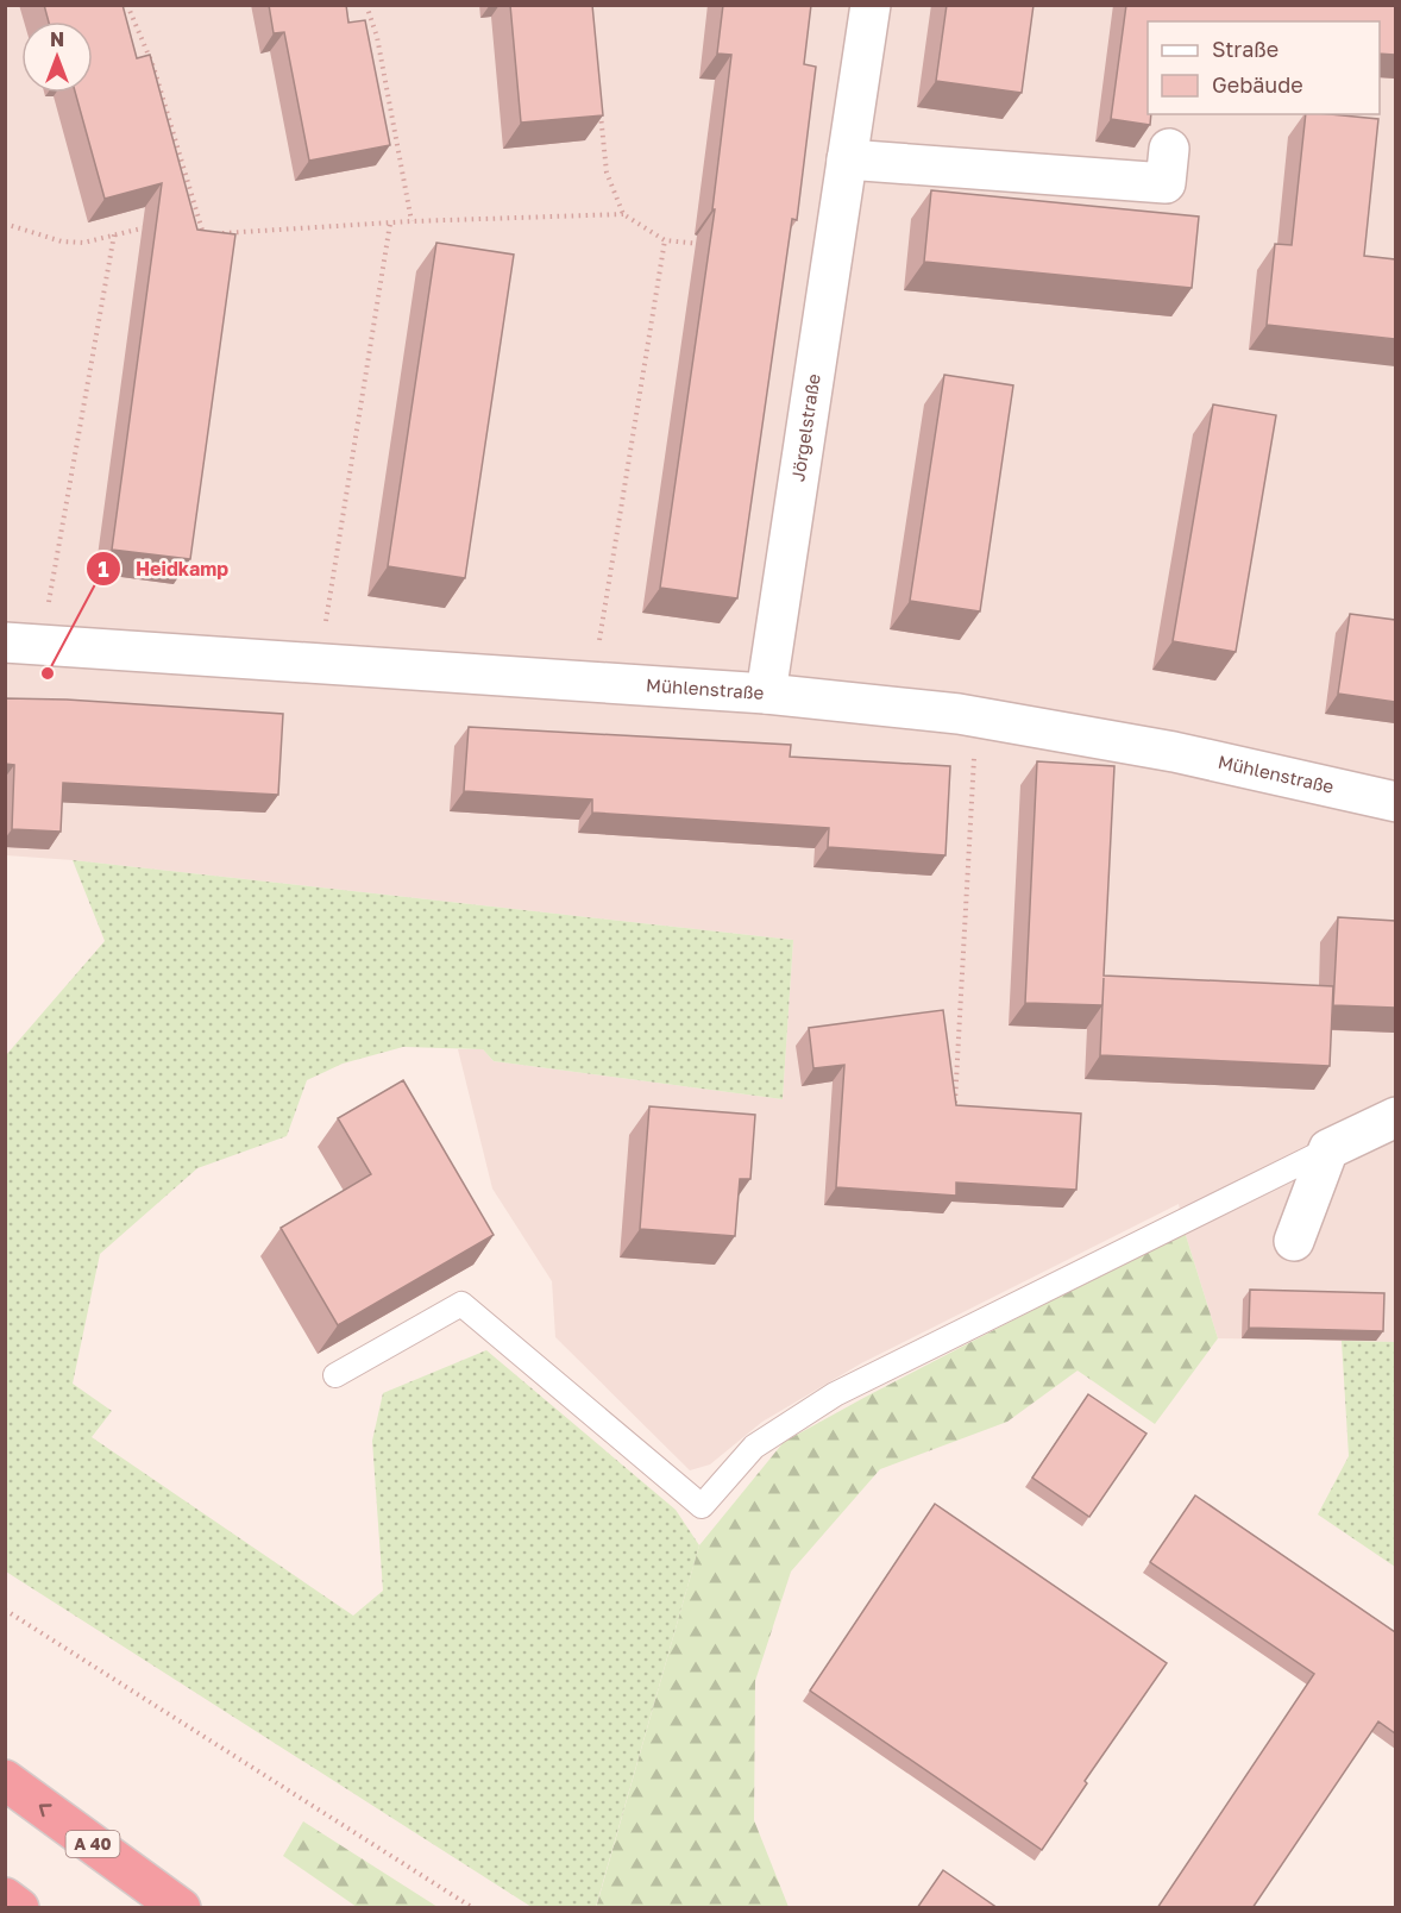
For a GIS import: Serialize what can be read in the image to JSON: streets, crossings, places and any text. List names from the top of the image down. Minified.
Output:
{"streets":{"highway":["A 40"],"street":["Jörgelstraße","Mühlenstraße"]},"crossings":[["Jörgelstraße","Mühlenstraße"]],"places":["Heidkamp"],"legend":["Straße","Gebäude"],"north":"top"}
